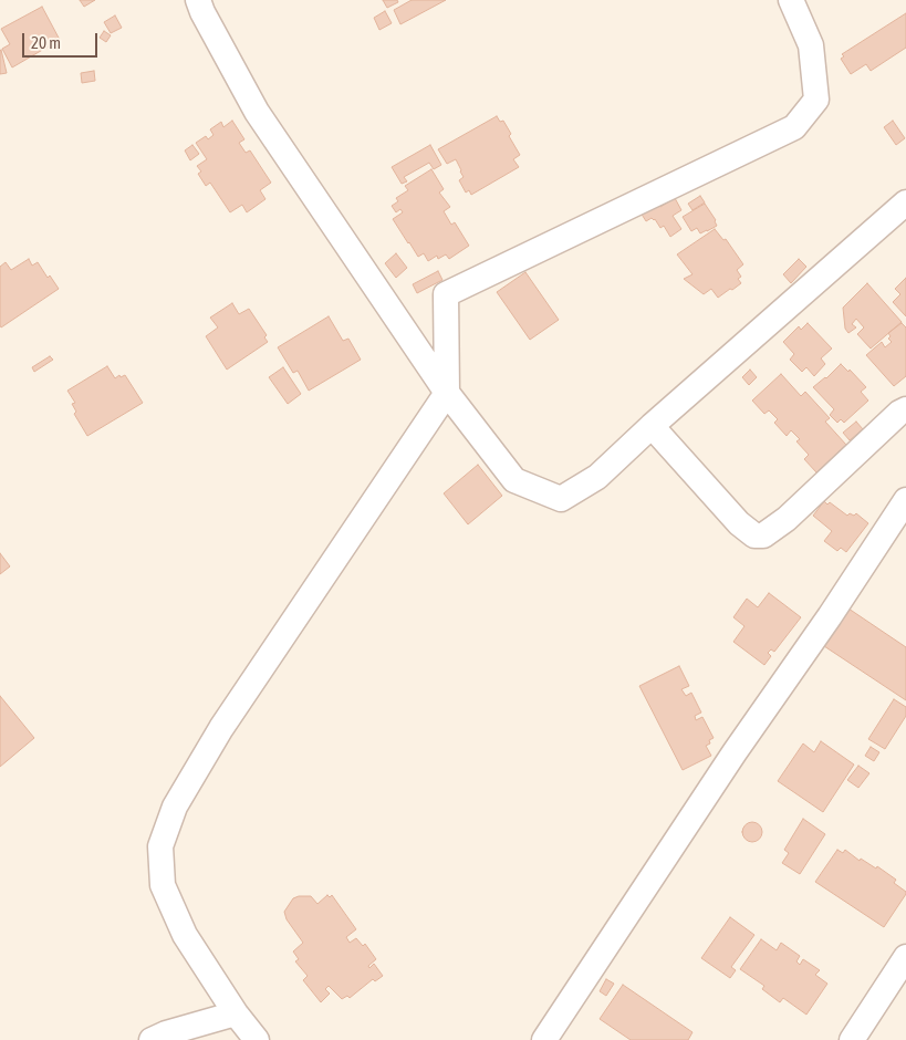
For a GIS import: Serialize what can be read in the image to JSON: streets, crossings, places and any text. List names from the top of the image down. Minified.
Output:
{"scale_bar":"20 m"}
